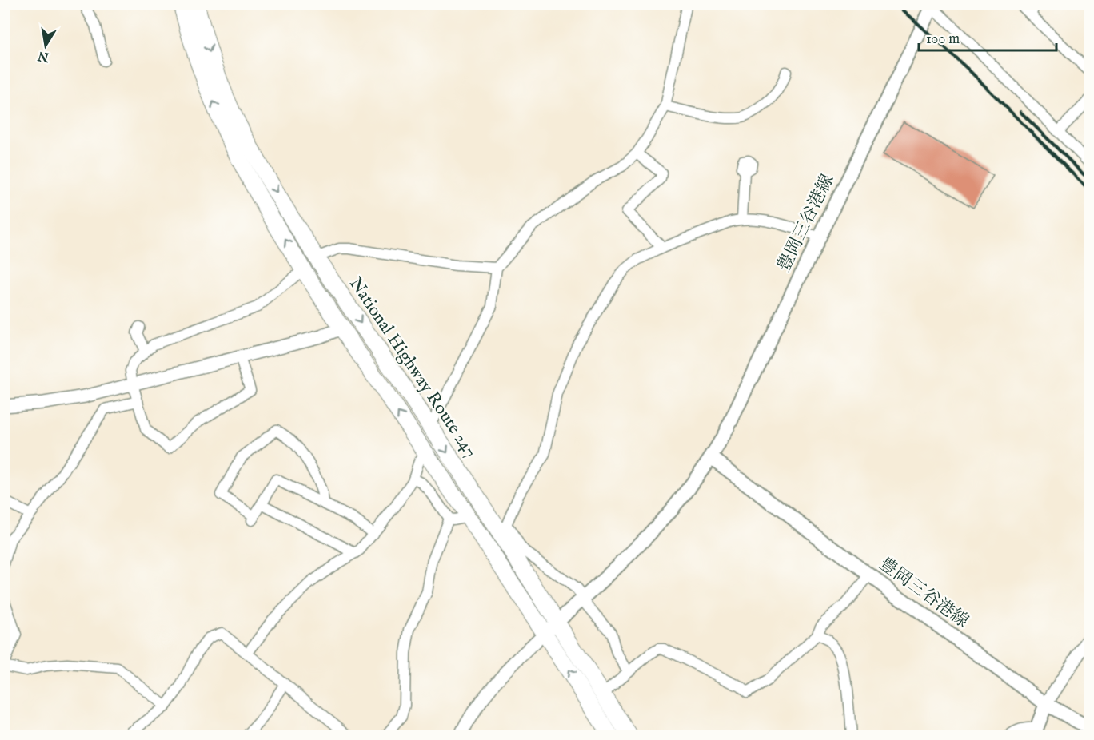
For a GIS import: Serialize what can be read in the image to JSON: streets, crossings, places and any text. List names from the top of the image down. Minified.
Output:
{"streets":{"highway":["National Highway Route 247"],"main road":["豊岡三谷港線"]},"crossings":[["豊岡三谷港線","National Highway Route 247"]],"scale_bar":"100 m","north":"bottom"}
